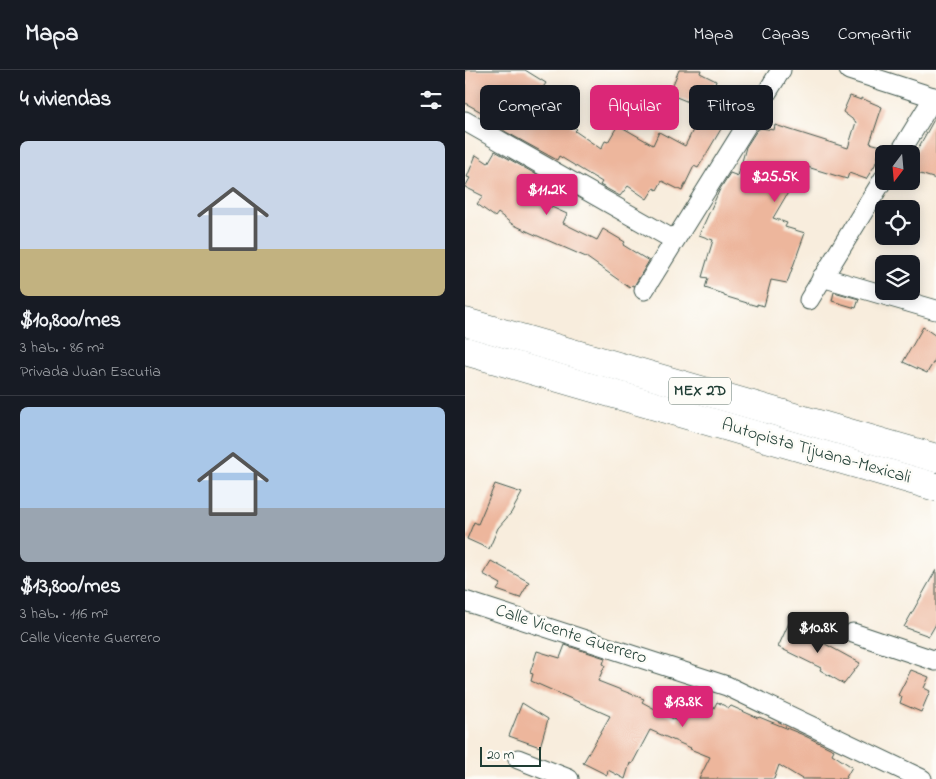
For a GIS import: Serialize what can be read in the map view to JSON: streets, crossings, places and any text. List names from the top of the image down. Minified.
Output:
{"streets":{"highway":["MEX 2D","Autopista Tijuana-Mexicali"],"street":["Calle Vicente Guerrero"]},"scale_bar":"20 m","north":"bottom","page":{"header":"Mapa","nav":["Mapa","Capas","Compartir"],"heading":"4 viviendas","chip":["Comprar","Alquilar","Filtros"],"list":[{"name":"$10,800/mes","note":"3 hab. · 86 m² · Privada Juan Escutia"},{"name":"$13,800/mes","note":"3 hab. · 116 m² · Calle Vicente Guerrero"}],"price":["$25.5K","$11.2K","$10.8K","$13.8K"],"scale":"20 m"}}
